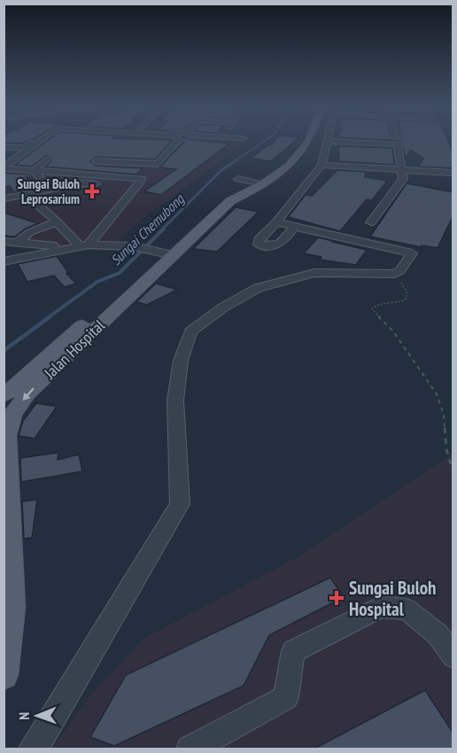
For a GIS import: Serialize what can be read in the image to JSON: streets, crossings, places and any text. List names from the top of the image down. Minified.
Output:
{"streets":{"main road":["Jalan Hospital"]},"one_way":["Jalan Hospital"],"water":["Sungai Chemubong"],"places":{"health":["Sungai Buloh Leprosarium","Sungai Buloh Hospital"]},"north":"left"}
